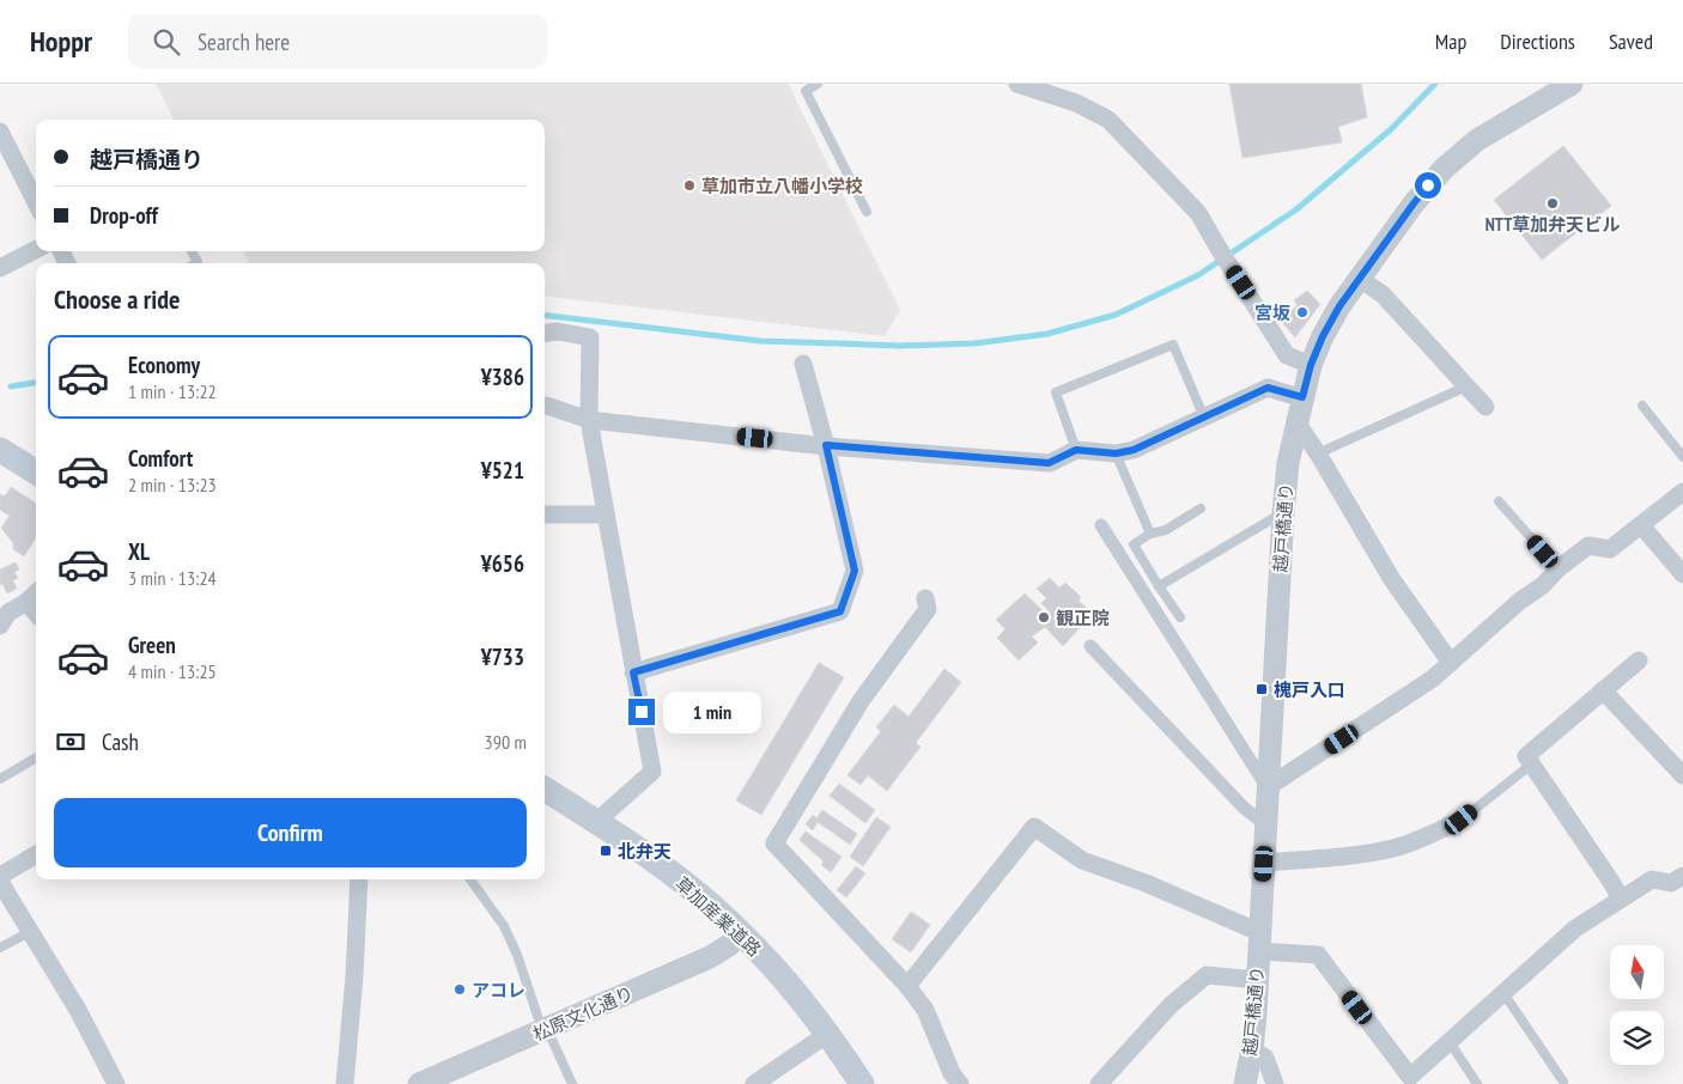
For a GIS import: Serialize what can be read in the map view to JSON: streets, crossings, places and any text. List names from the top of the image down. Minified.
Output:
{"streets":{"main road":["草加産業道路"],"street":["越戸橋通り","松原文化通り"]},"crossings":[["草加産業道路","松原文化通り"]],"places":{"other":["草加市立八幡小学校","NTT草加弁天ビル","宮坂","観正院","アコレ"],"transit":["槐戸入口","北弁天"]},"north":"top","page":{"header":"Hoppr","search":"Search here","nav":["Map","Directions","Saved"],"banner":["越戸橋通り","Drop-off"],"heading":"Choose a ride","list":[{"name":"Economy","note":"1 min · 13:22","value":"¥386"},{"name":"Comfort","note":"2 min · 13:23","value":"¥521"},{"name":"XL","note":"3 min · 13:24","value":"¥656"},{"name":"Green","note":"4 min · 13:25","value":"¥733"}],"bubble":"1 min","pay":["Cash","390 m"],"buttons":"Confirm"}}
